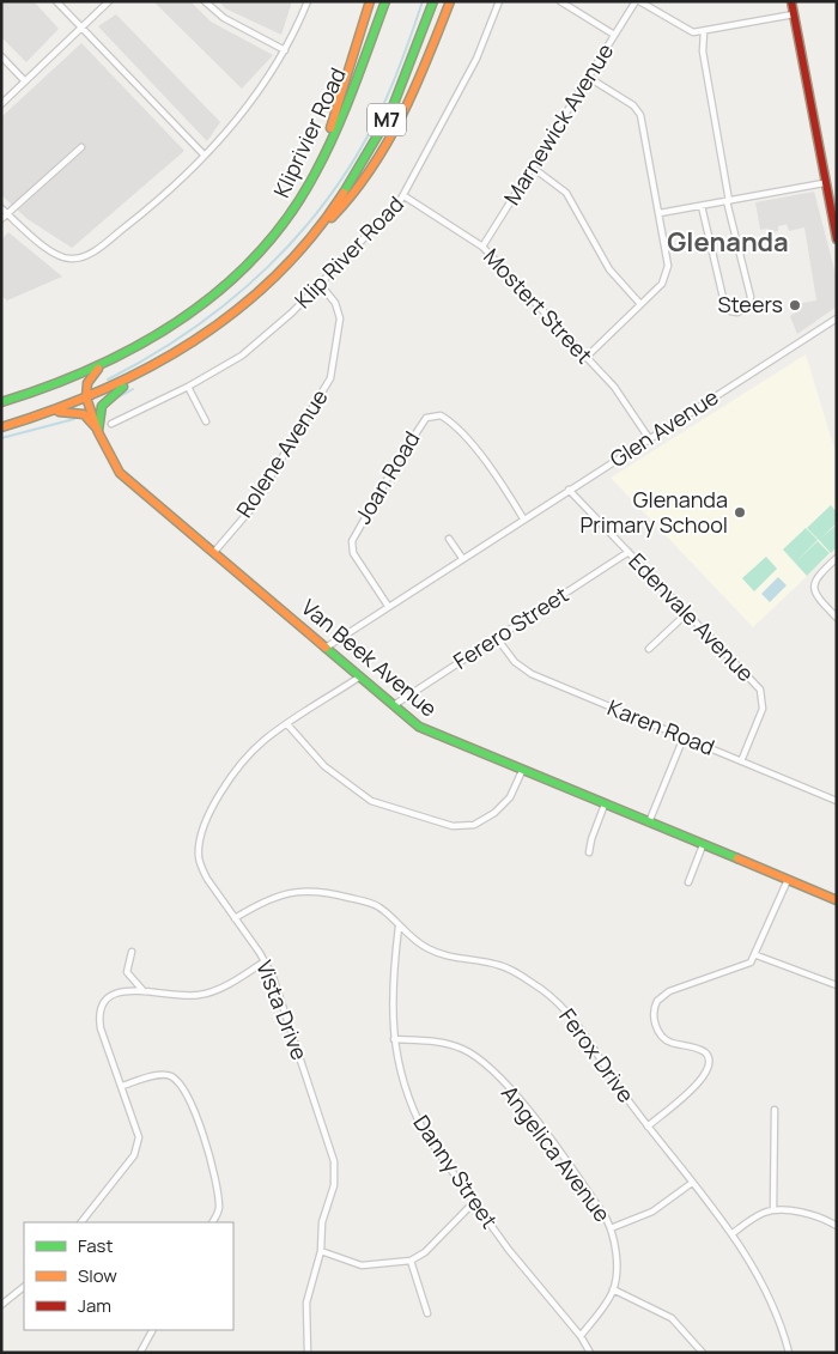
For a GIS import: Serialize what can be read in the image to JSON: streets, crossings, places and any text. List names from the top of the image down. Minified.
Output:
{"streets":{"main road":["M7","Kliprivier Road","Van Beek Avenue"],"street":["Marnewick Avenue","Klip River Road","Mostert Street","Glen Avenue","Rolene Avenue","Joan Road","Edenvale Avenue","Ferero Street","Karen Road","Vista Drive","Ferox Drive","Angelica Avenue","Danny Street"]},"crossings":[["M7","Kliprivier Road"],["M7","Van Beek Avenue"],["Marnewick Avenue","Mostert Street"],["Klip River Road","Mostert Street"],["Klip River Road","Rolene Avenue"],["Mostert Street","Glen Avenue"],["Glen Avenue","Joan Road"],["Glen Avenue","Edenvale Avenue"],["Glen Avenue","Van Beek Avenue"],["Rolene Avenue","Van Beek Avenue"],["Edenvale Avenue","Ferero Street"],["Edenvale Avenue","Karen Road"],["Ferero Street","Van Beek Avenue"],["Ferero Street","Karen Road"],["Van Beek Avenue","Vista Drive"],["Vista Drive","Ferox Drive"],["Ferox Drive","Danny Street"],["Angelica Avenue","Danny Street"]],"districts":["Glenanda"],"places":["Steers","Glenanda Primary School"],"legend":["Fast","Slow","Jam"]}
